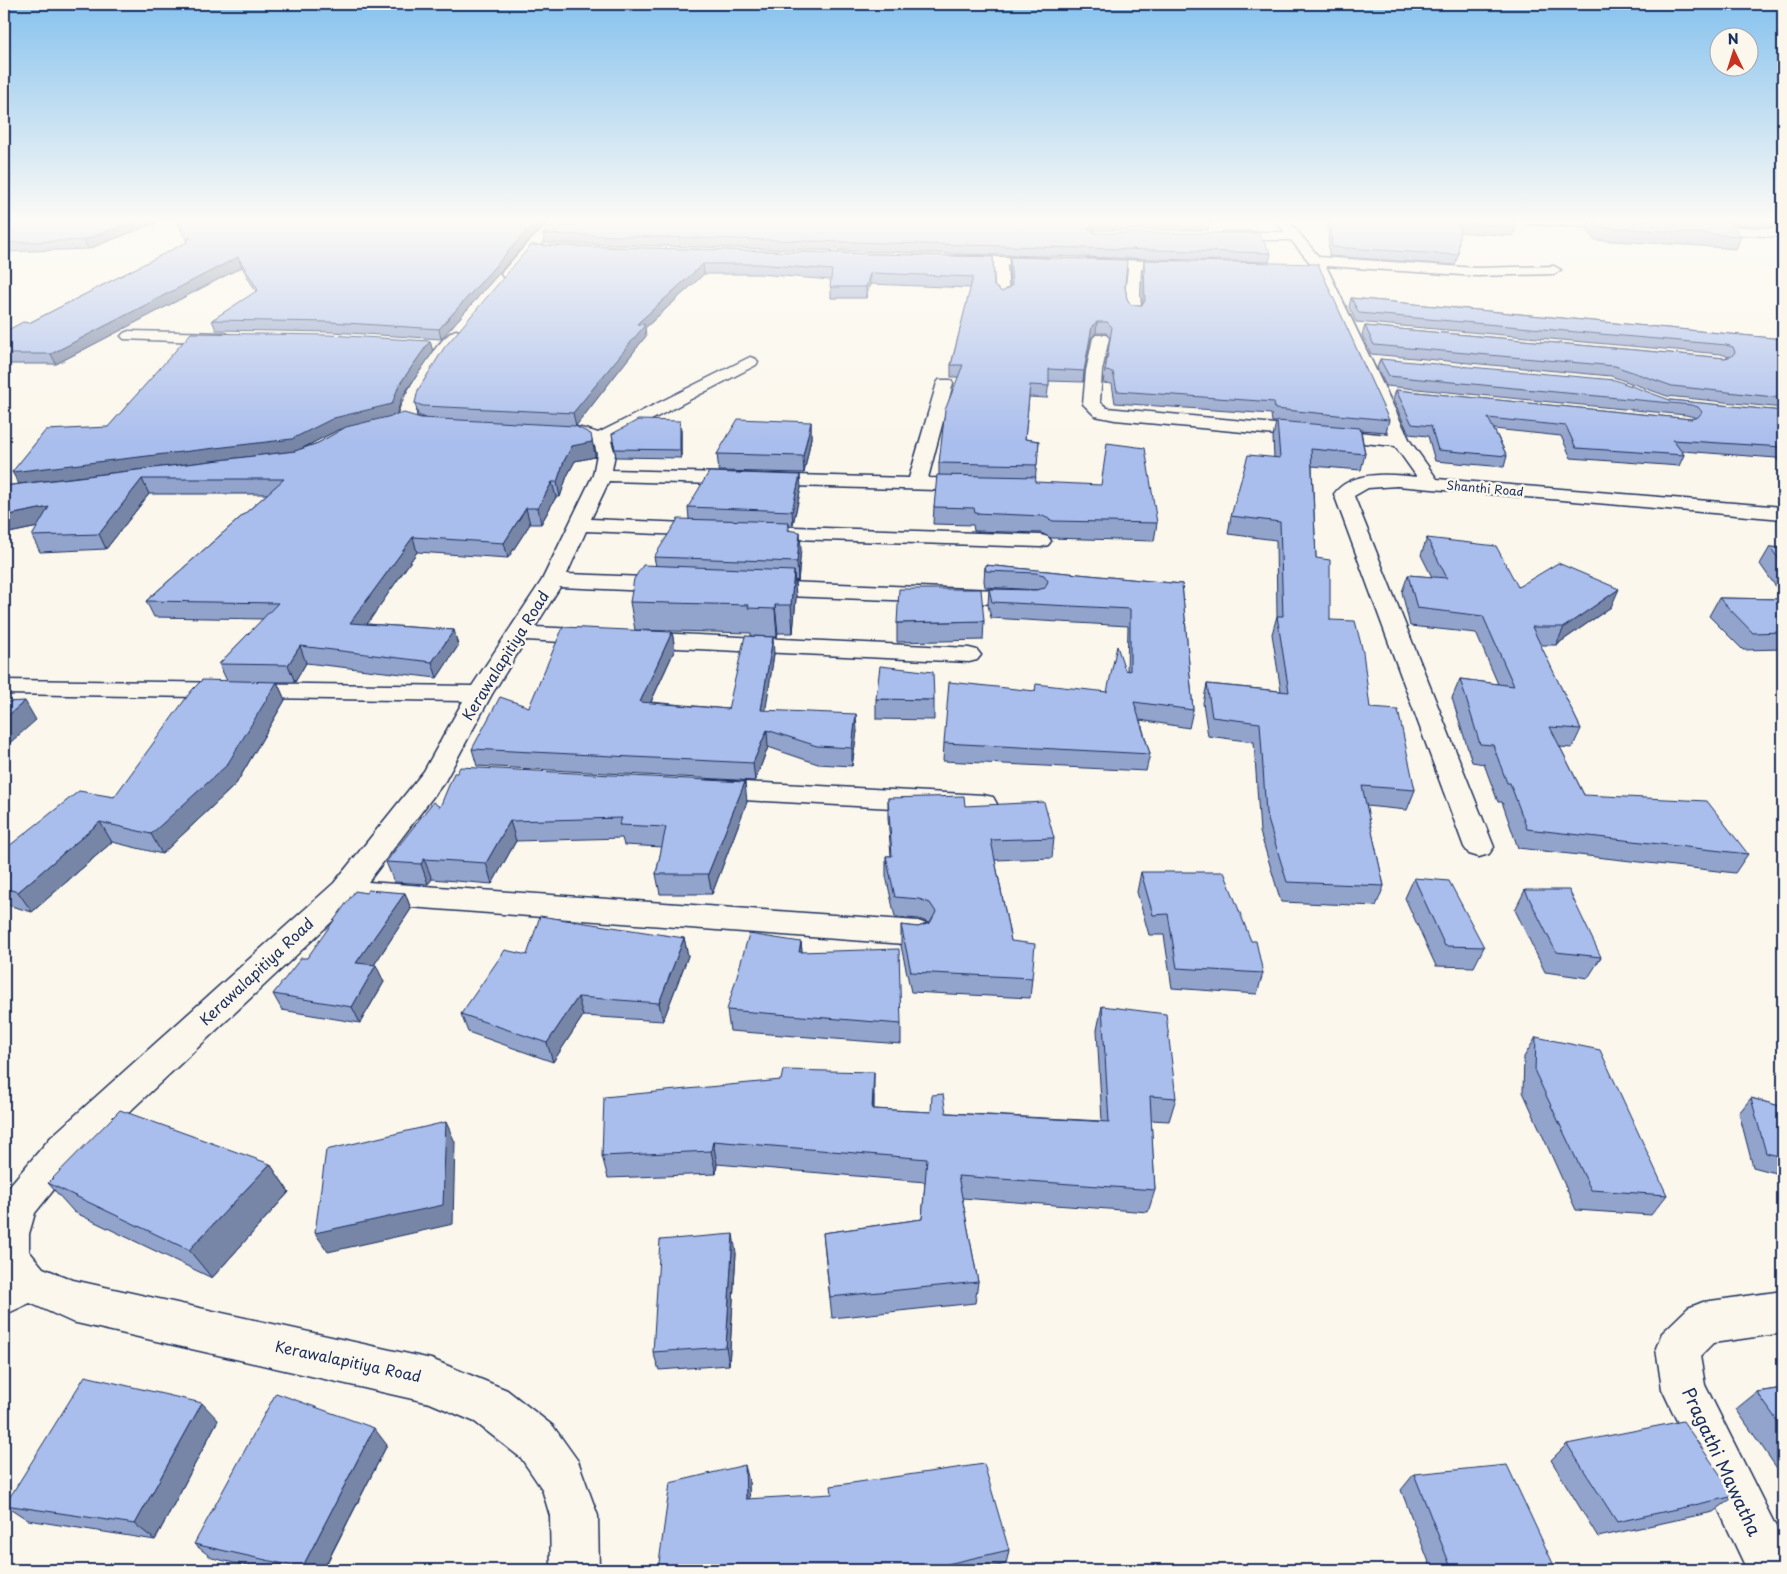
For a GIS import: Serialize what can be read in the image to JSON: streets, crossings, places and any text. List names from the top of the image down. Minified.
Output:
{"streets":{"street":["Shanthi Road","Kerawalapitiya Road","Pragathi Mawatha"]},"north":"top"}
